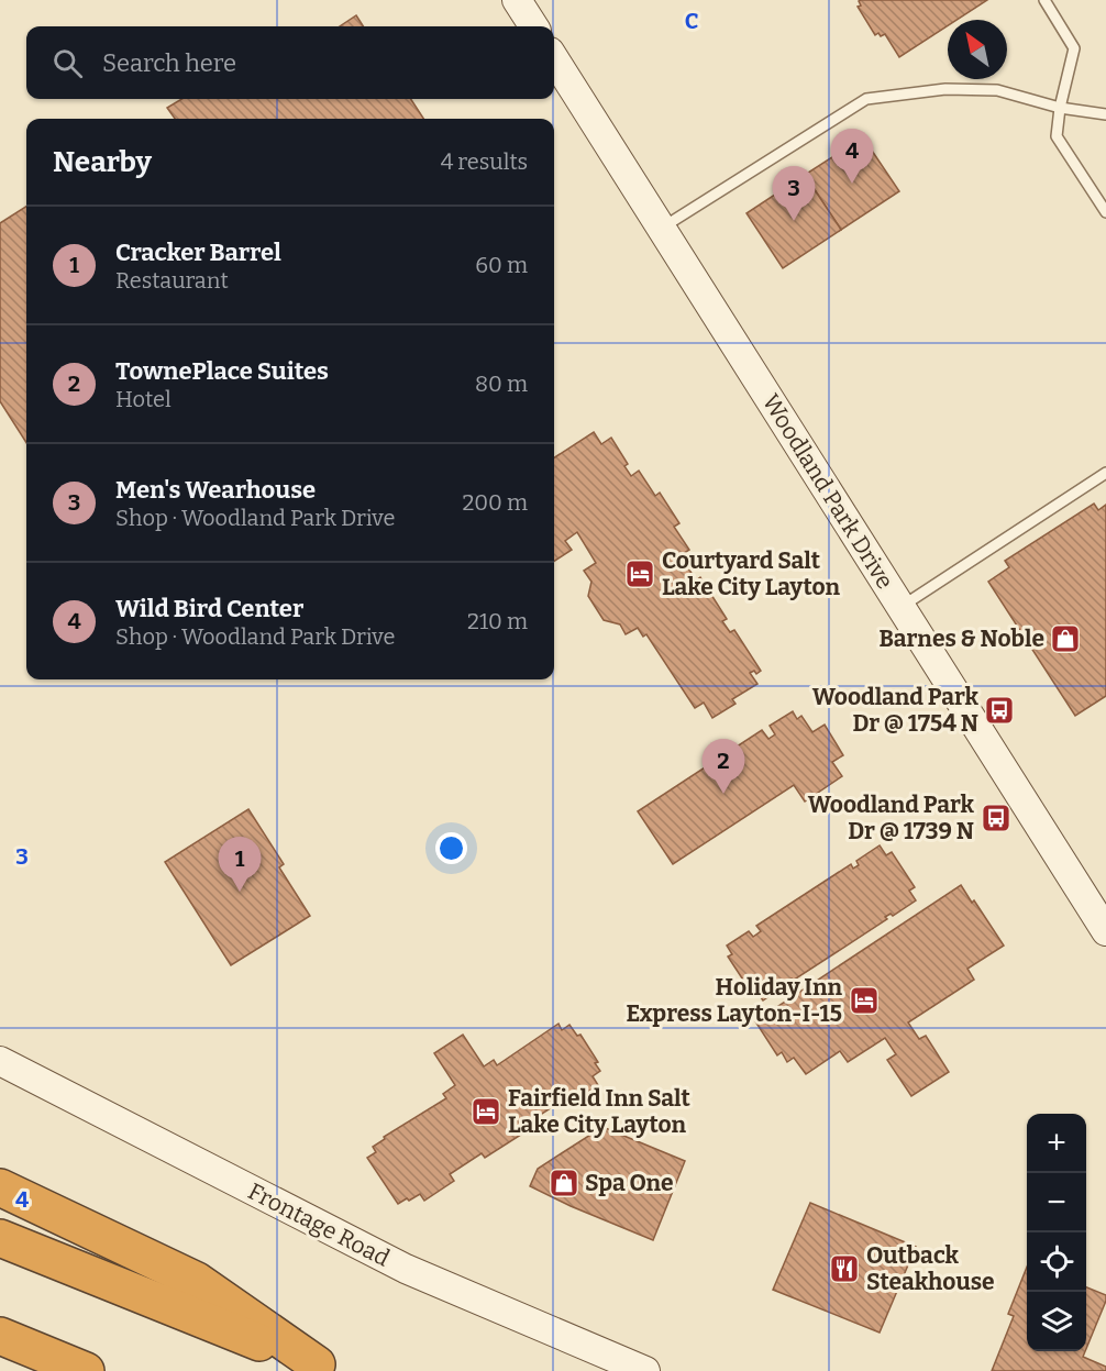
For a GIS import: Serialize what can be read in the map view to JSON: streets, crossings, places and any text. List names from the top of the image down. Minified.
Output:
{"streets":{"street":["Woodland Park Drive","Frontage Road"]},"places":{"hotel":["Courtyard Salt Lake City Layton","Holiday Inn Express Layton-I-15","Fairfield Inn Salt Lake City Layton"],"shop":["Barnes & Noble","Spa One"],"bus stop":["Woodland Park Dr @ 1754 N","Woodland Park Dr @ 1739 N"],"restaurant":["Outback Steakhouse"]},"north":"top left","page":{"search":"Search here","heading":["Nearby","4 results"],"pins":["4","3","2","1"],"list":[{"mark":"1","name":"Cracker Barrel","note":"Restaurant","value":"60 m"},{"mark":"2","name":"TownePlace Suites","note":"Hotel","value":"80 m"},{"mark":"3","name":"Men's Wearhouse","note":"Shop · Woodland Park Drive","value":"200 m"},{"mark":"4","name":"Wild Bird Center","note":"Shop · Woodland Park Drive","value":"210 m"}],"map_buttons":["+","−"]},"grid":{"columns":["C"],"rows":["3","4"]}}
